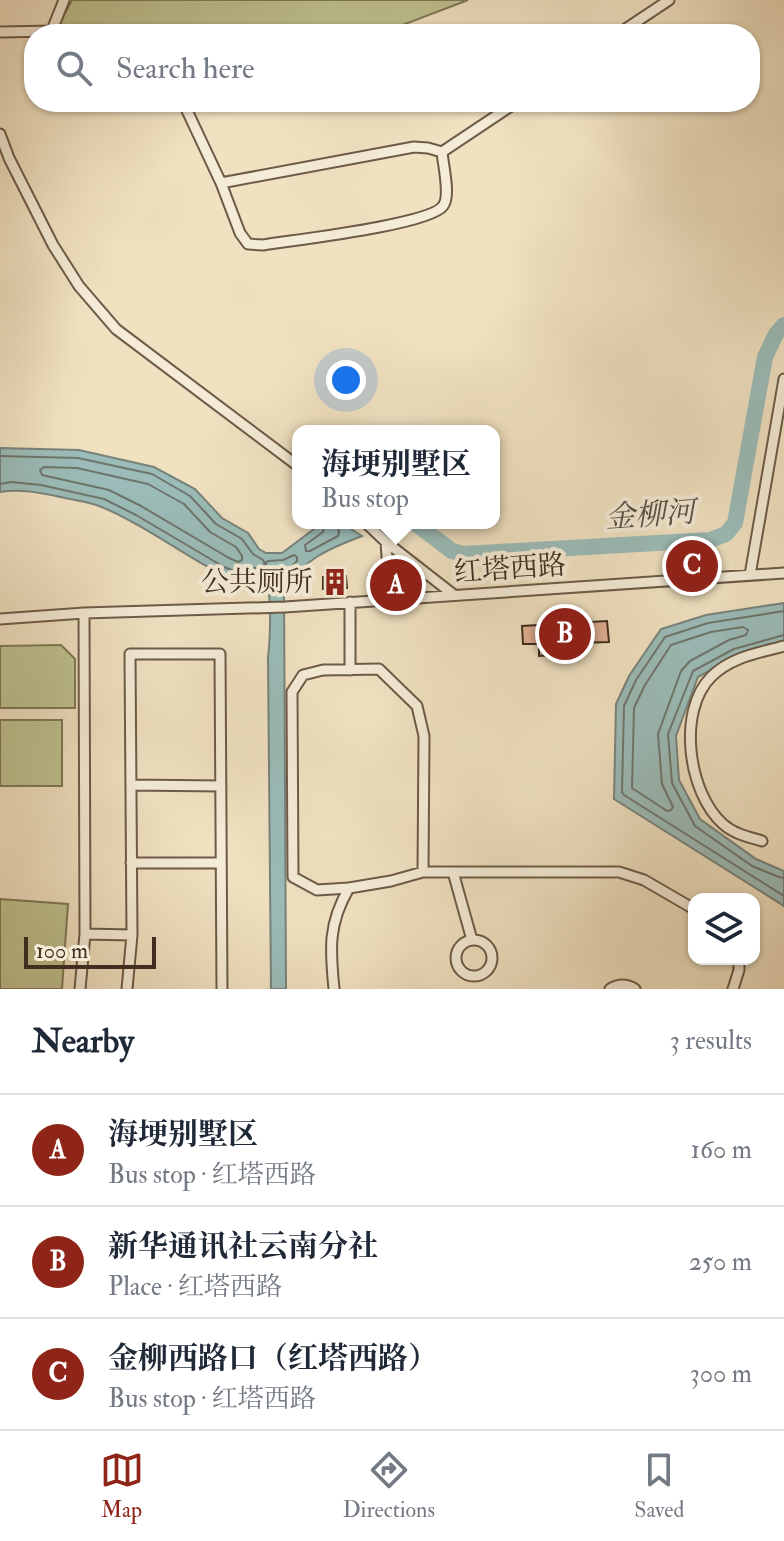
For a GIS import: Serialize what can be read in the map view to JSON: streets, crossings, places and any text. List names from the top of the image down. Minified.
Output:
{"streets":{"street":["红塔西路"]},"water":["金柳河"],"places":{"building":["公共厕所"]},"scale_bar":"100 m","page":{"search":"Search here","popup":["海埂别墅区","Bus stop"],"pins":["C","A","B"],"scale":"100 m","heading":["Nearby","3 results"],"list":[{"mark":"A","name":"海埂别墅区","note":"Bus stop · 红塔西路","value":"160 m"},{"mark":"B","name":"新华通讯社云南分社","note":"Place · 红塔西路","value":"250 m"},{"mark":"C","name":"金柳西路口（红塔西路）","note":"Bus stop · 红塔西路","value":"300 m"}],"nav":["Map","Directions","Saved"]}}
